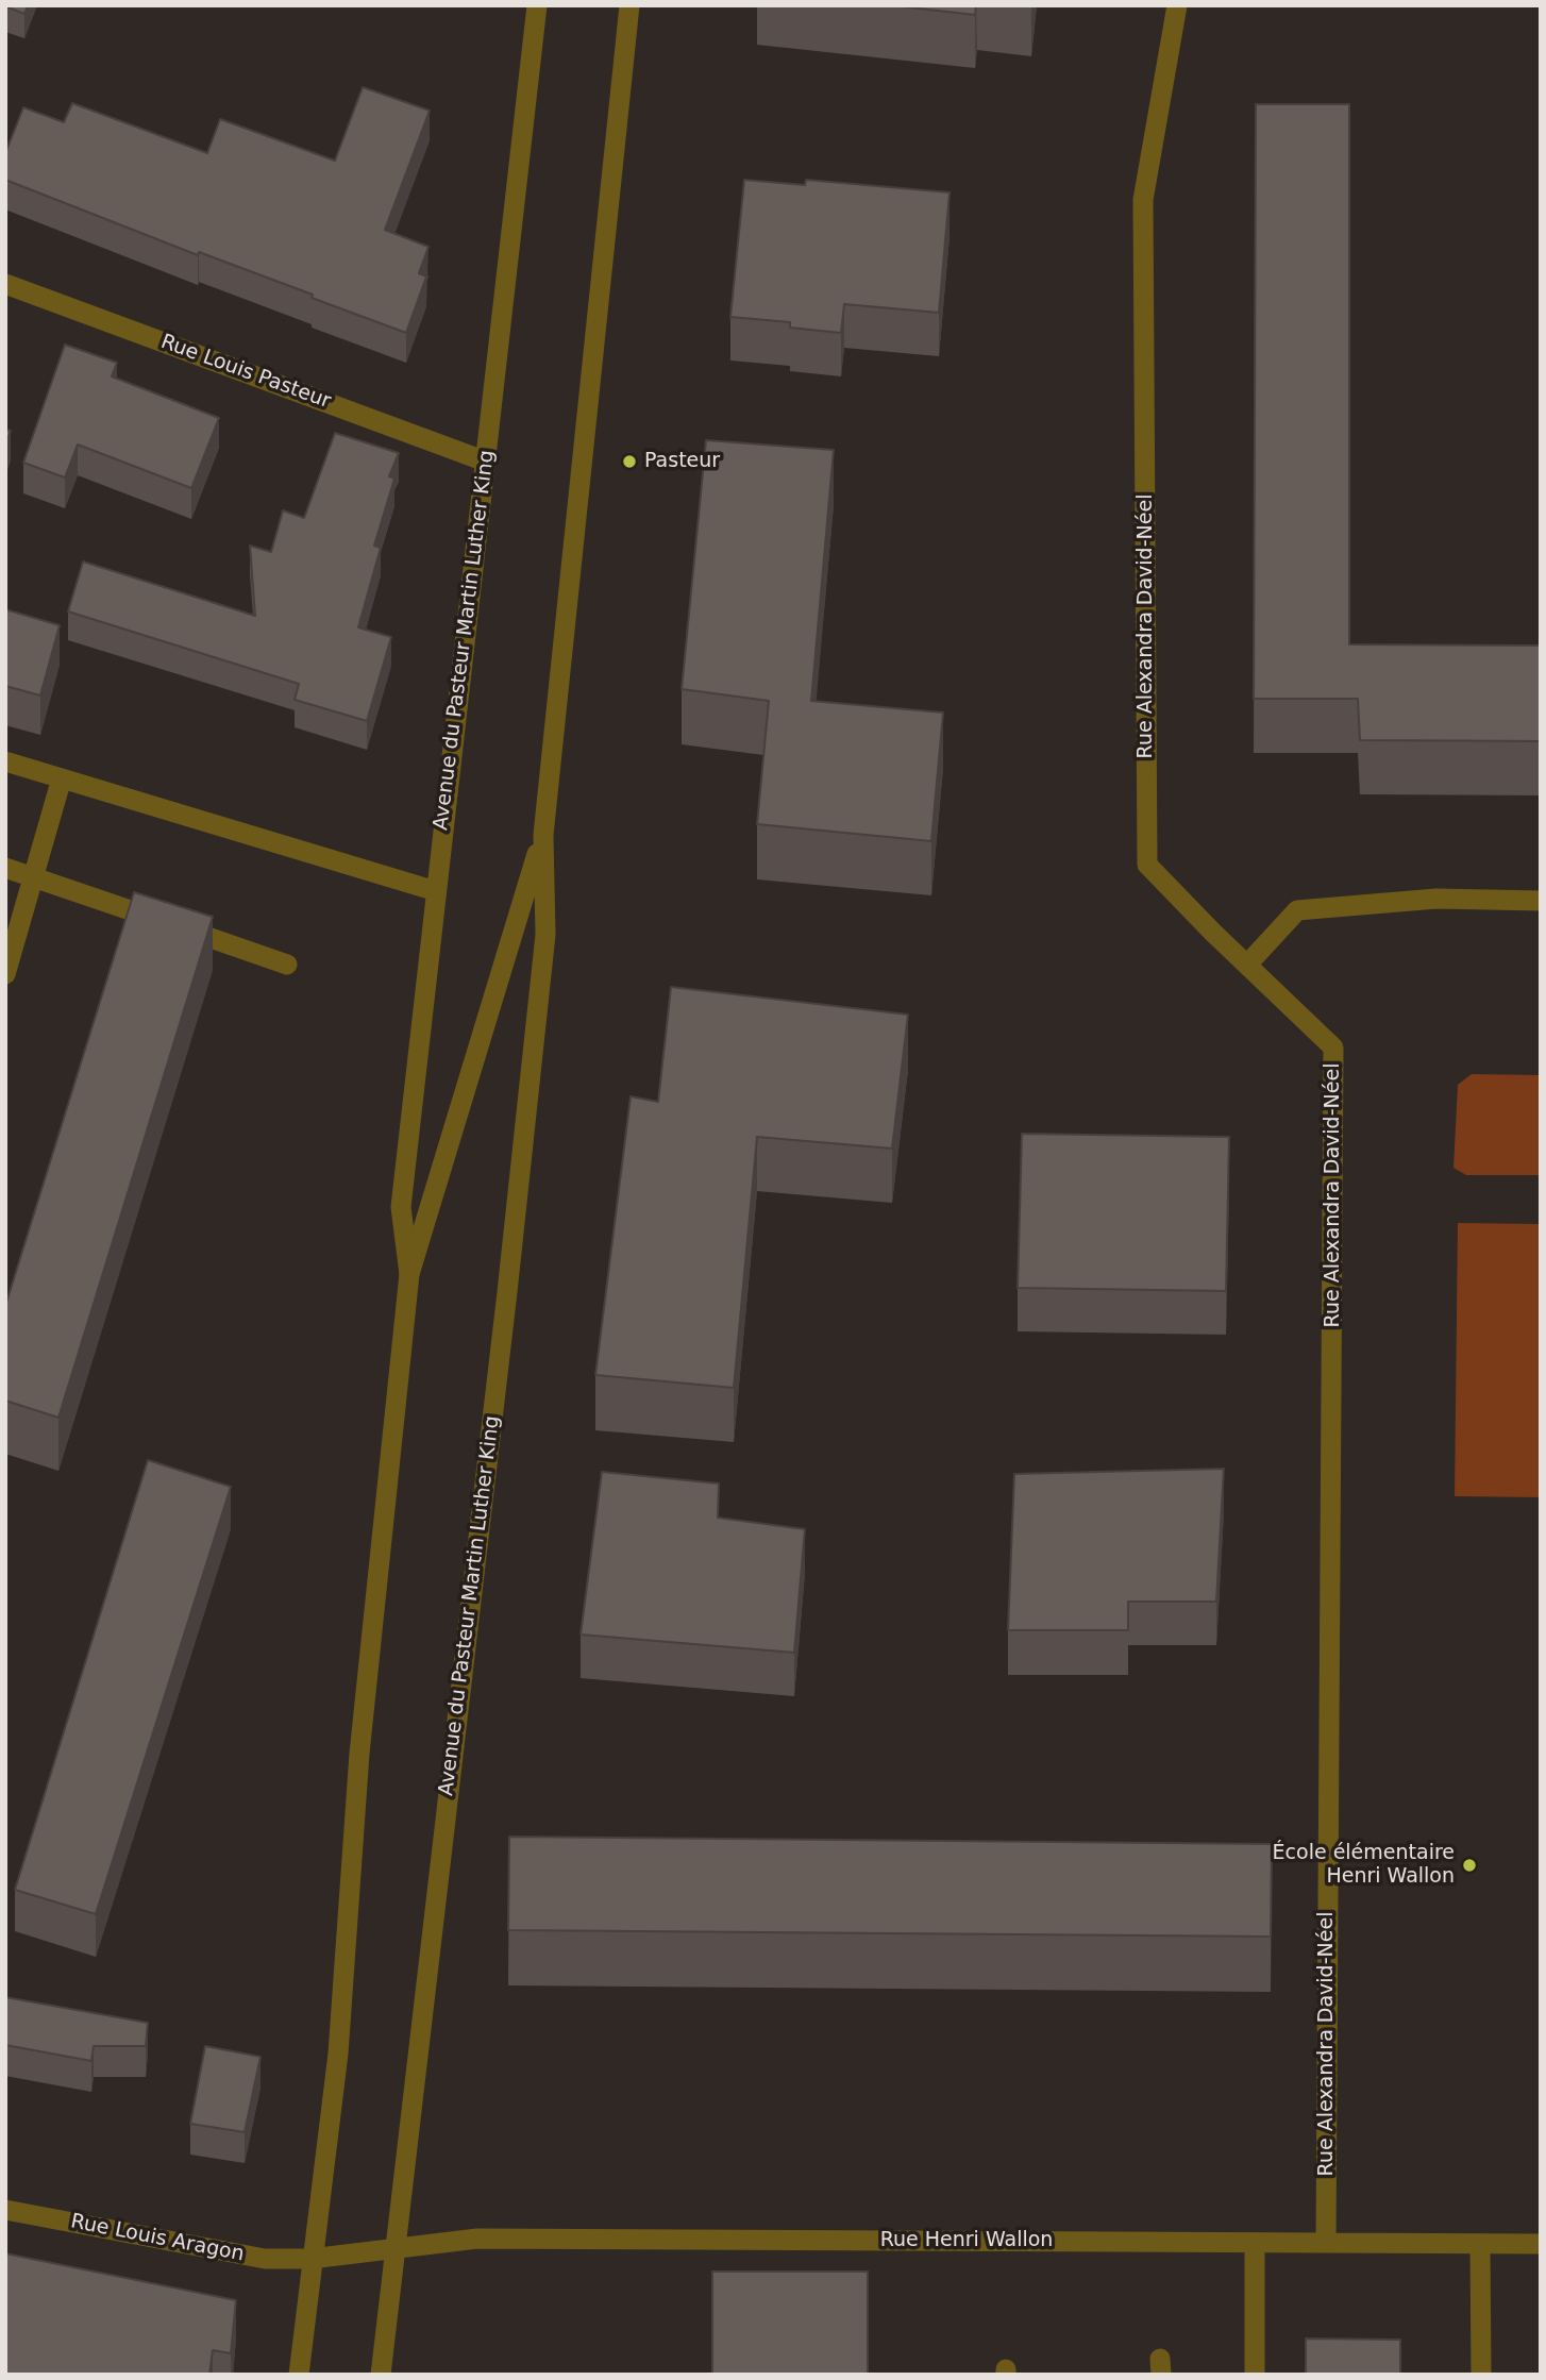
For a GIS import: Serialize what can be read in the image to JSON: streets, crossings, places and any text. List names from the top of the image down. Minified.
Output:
{"streets":{"street":["Rue Louis Pasteur","Rue Alexandra David-Néel","Avenue du Pasteur Martin Luther King","Rue Louis Aragon","Rue Henri Wallon"]},"crossings":[["Rue Louis Pasteur","Avenue du Pasteur Martin Luther King"],["Rue Alexandra David-Néel","Rue Henri Wallon"],["Avenue du Pasteur Martin Luther King","Rue Louis Aragon"],["Avenue du Pasteur Martin Luther King","Rue Henri Wallon"],["Rue Louis Aragon","Rue Henri Wallon"]],"places":["Pasteur","École élémentaire Henri Wallon"]}
